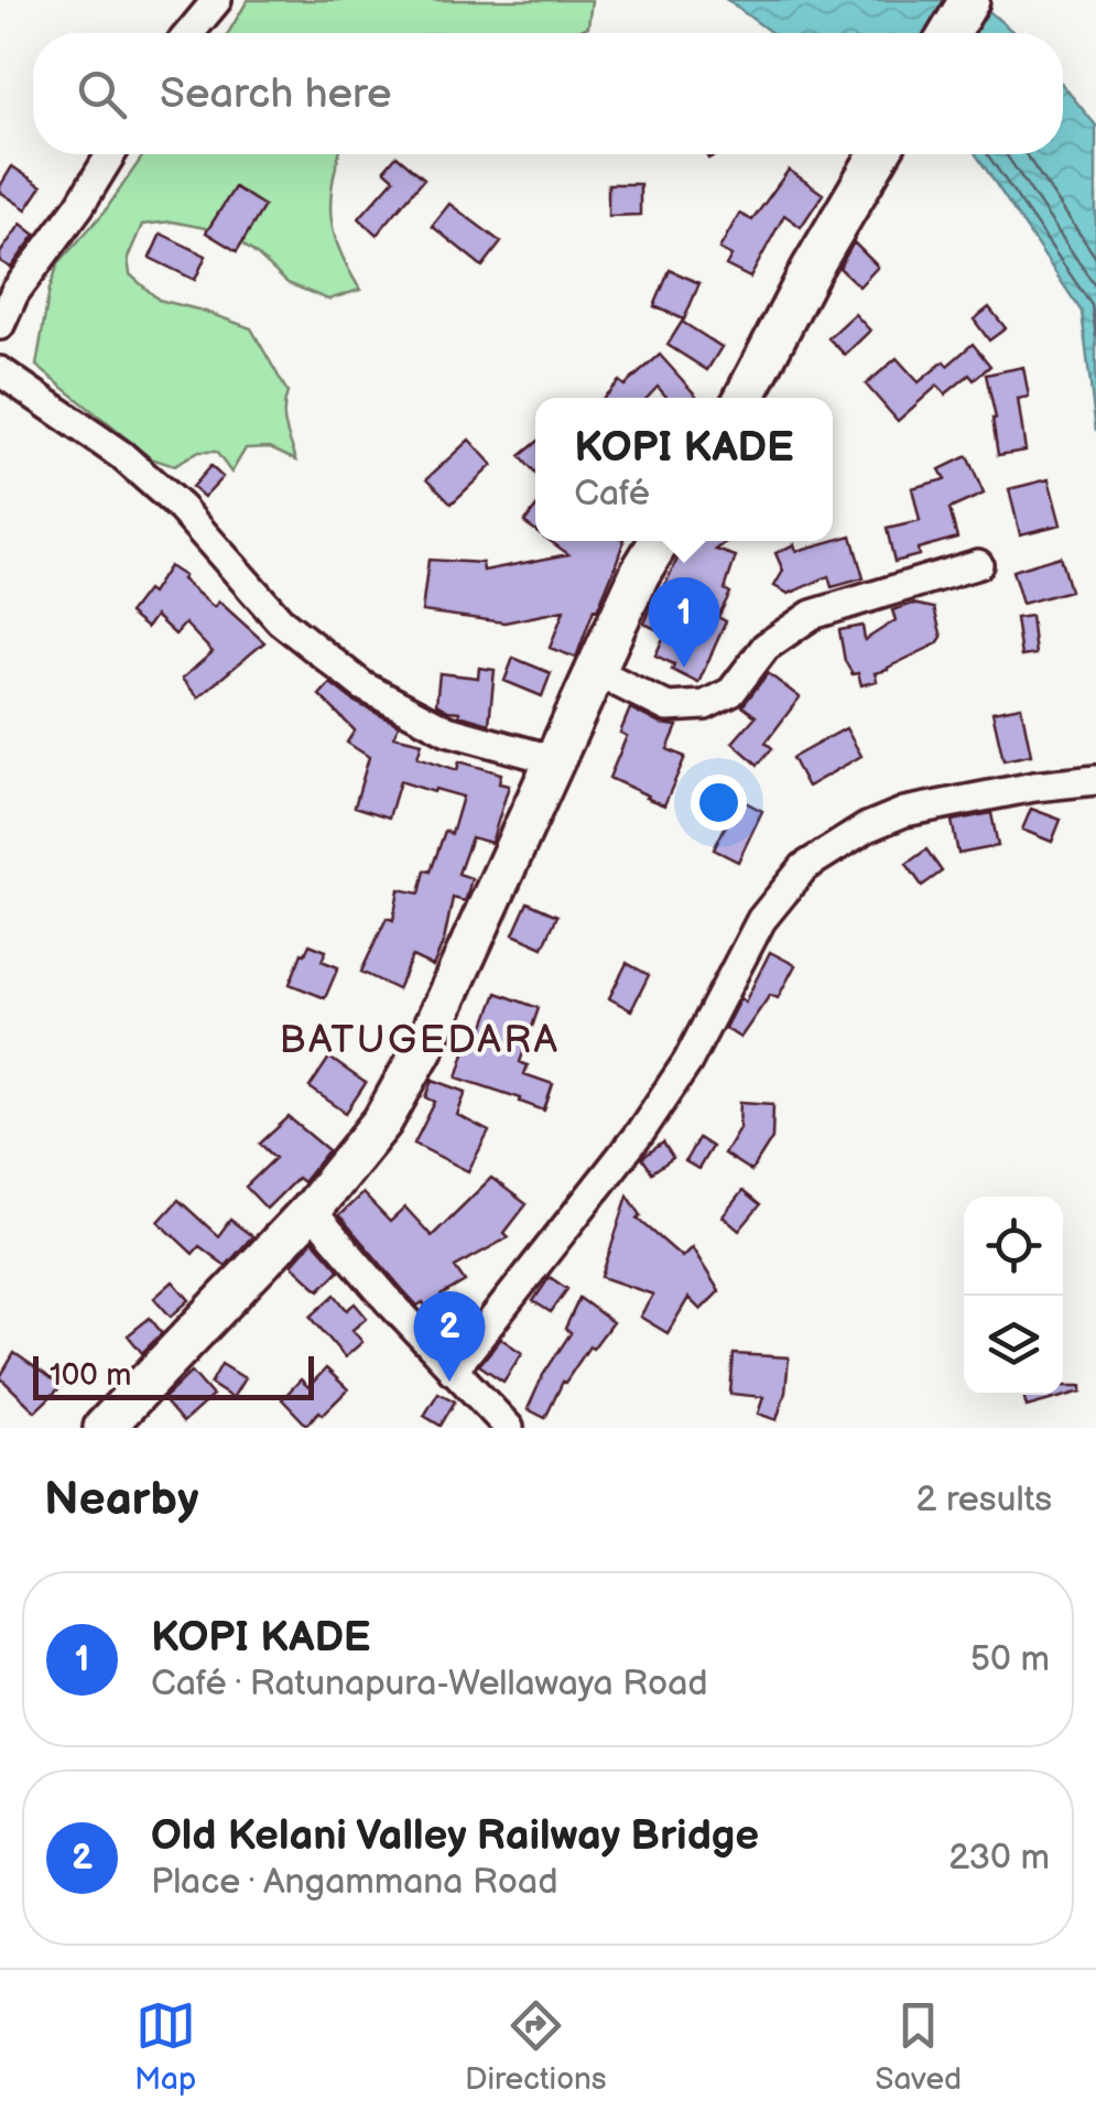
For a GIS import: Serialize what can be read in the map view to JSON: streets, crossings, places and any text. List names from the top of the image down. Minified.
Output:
{"districts":["BATUGEDARA"],"scale_bar":"100 m","page":{"search":"Search here","popup":["KOPI KADE","Café"],"pins":["1","2"],"scale":"100 m","heading":["Nearby","2 results"],"list":[{"mark":"1","name":"KOPI KADE","note":"Café · Ratunapura-Wellawaya Road","value":"50 m"},{"mark":"2","name":"Old Kelani Valley Railway Bridge","note":"Place · Angammana Road","value":"230 m"}],"nav":["Map","Directions","Saved"]}}
